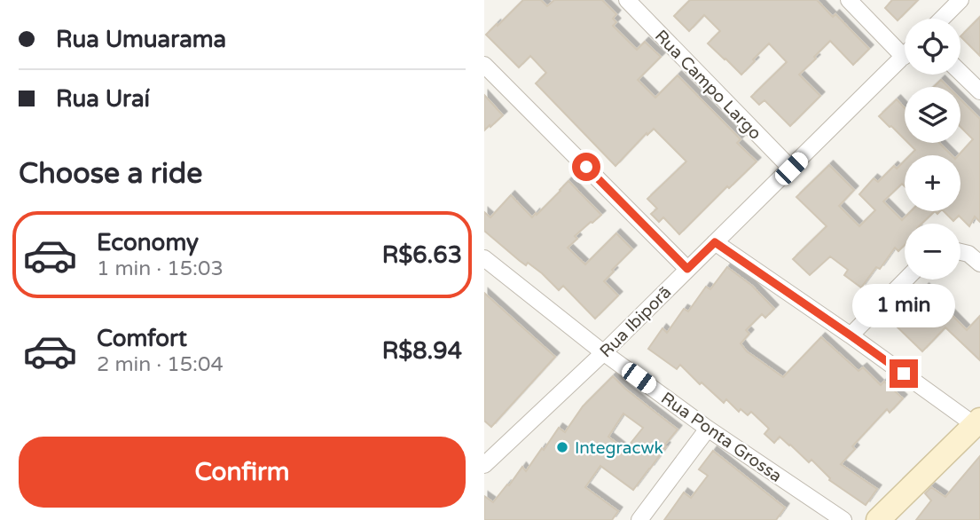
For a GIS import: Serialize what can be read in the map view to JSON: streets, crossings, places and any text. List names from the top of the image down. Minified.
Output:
{"streets":{"street":["Rua Campo Largo","Rua Ibiporã","Rua Ponta Grossa"]},"crossings":[["Rua Campo Largo","Rua Ibiporã"],["Rua Ibiporã","Rua Ponta Grossa"]],"places":["Integracwk"],"page":{"banner":["Rua Umuarama","Rua Uraí"],"map_buttons":["+","−"],"heading":"Choose a ride","list":[{"name":"Economy","note":"1 min · 15:03","value":"R$6.63"},{"name":"Comfort","note":"2 min · 15:04","value":"R$8.94"}],"bubble":"1 min","buttons":"Confirm"}}
